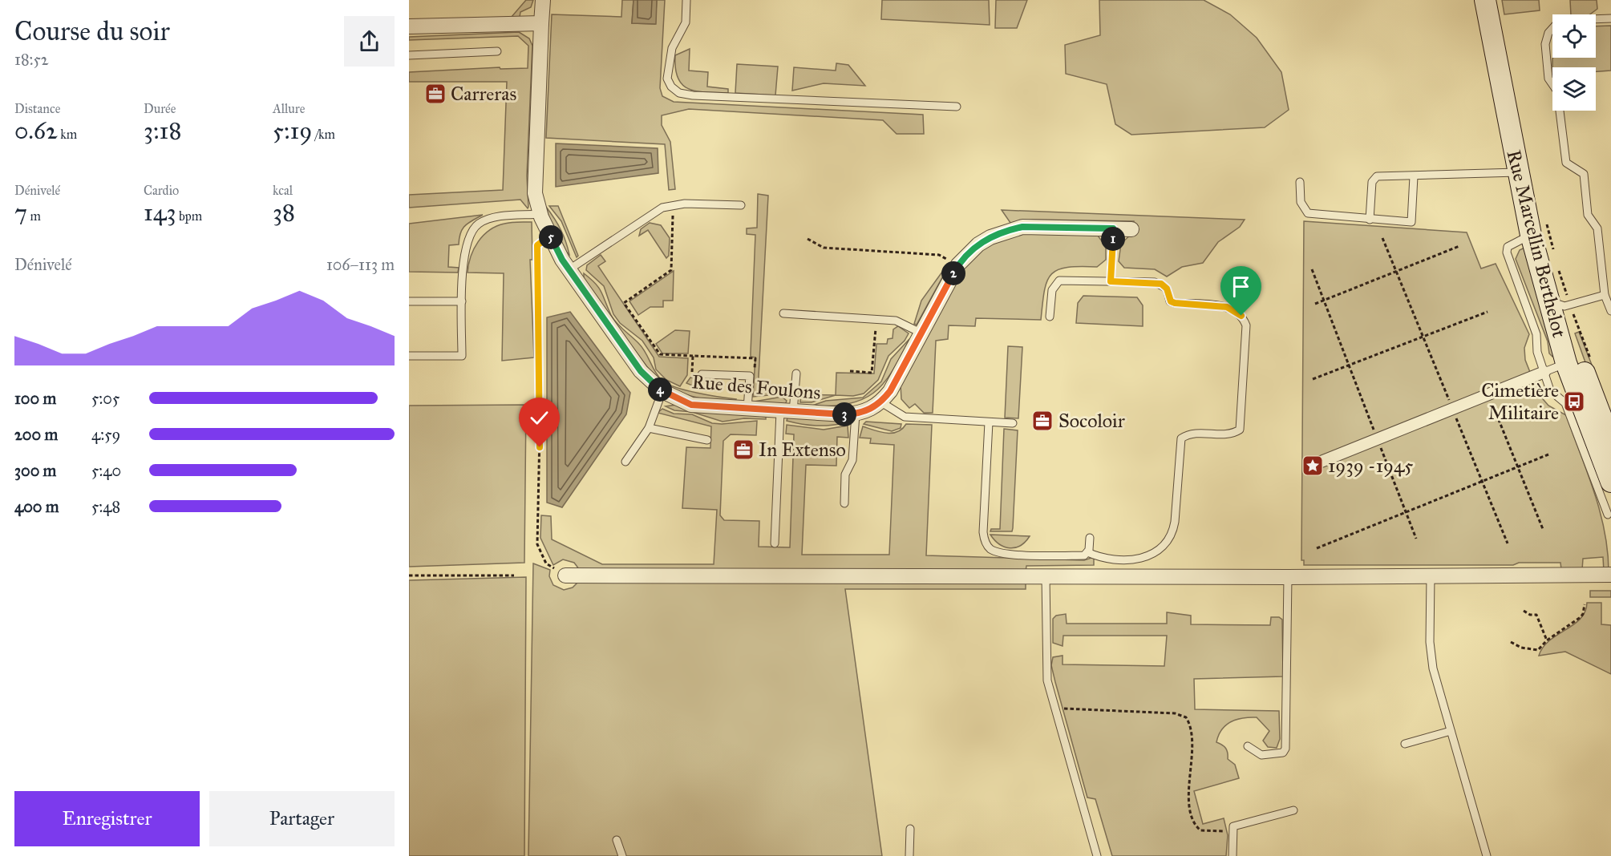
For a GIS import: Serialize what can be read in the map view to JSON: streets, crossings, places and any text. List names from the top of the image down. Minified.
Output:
{"streets":{"main road":["Rue Marcellin Berthelot"],"street":["Rue des Foulons"]},"places":{"office":["Carreras","Socoloir","In Extenso"],"bus stop":["Cimetière Militaire"],"place":["1939 -1945"]},"page":{"heading":["Course du soir","18:52"],"stats":[["Distance","0.62 km"],["Durée","3:18"],["Allure","5:19 /km"],["Dénivelé","7 m"],["Cardio","143 bpm"],["kcal","38"]],"pins":["5","1","2","4","3"],"chart":["Dénivelé","106–113 m"],"list":[{"name":"100 m","note":"5:05"},{"name":"200 m","note":"4:59"},{"name":"300 m","note":"5:40"},{"name":"400 m","note":"5:48"}],"buttons":["Enregistrer","Partager"]}}
